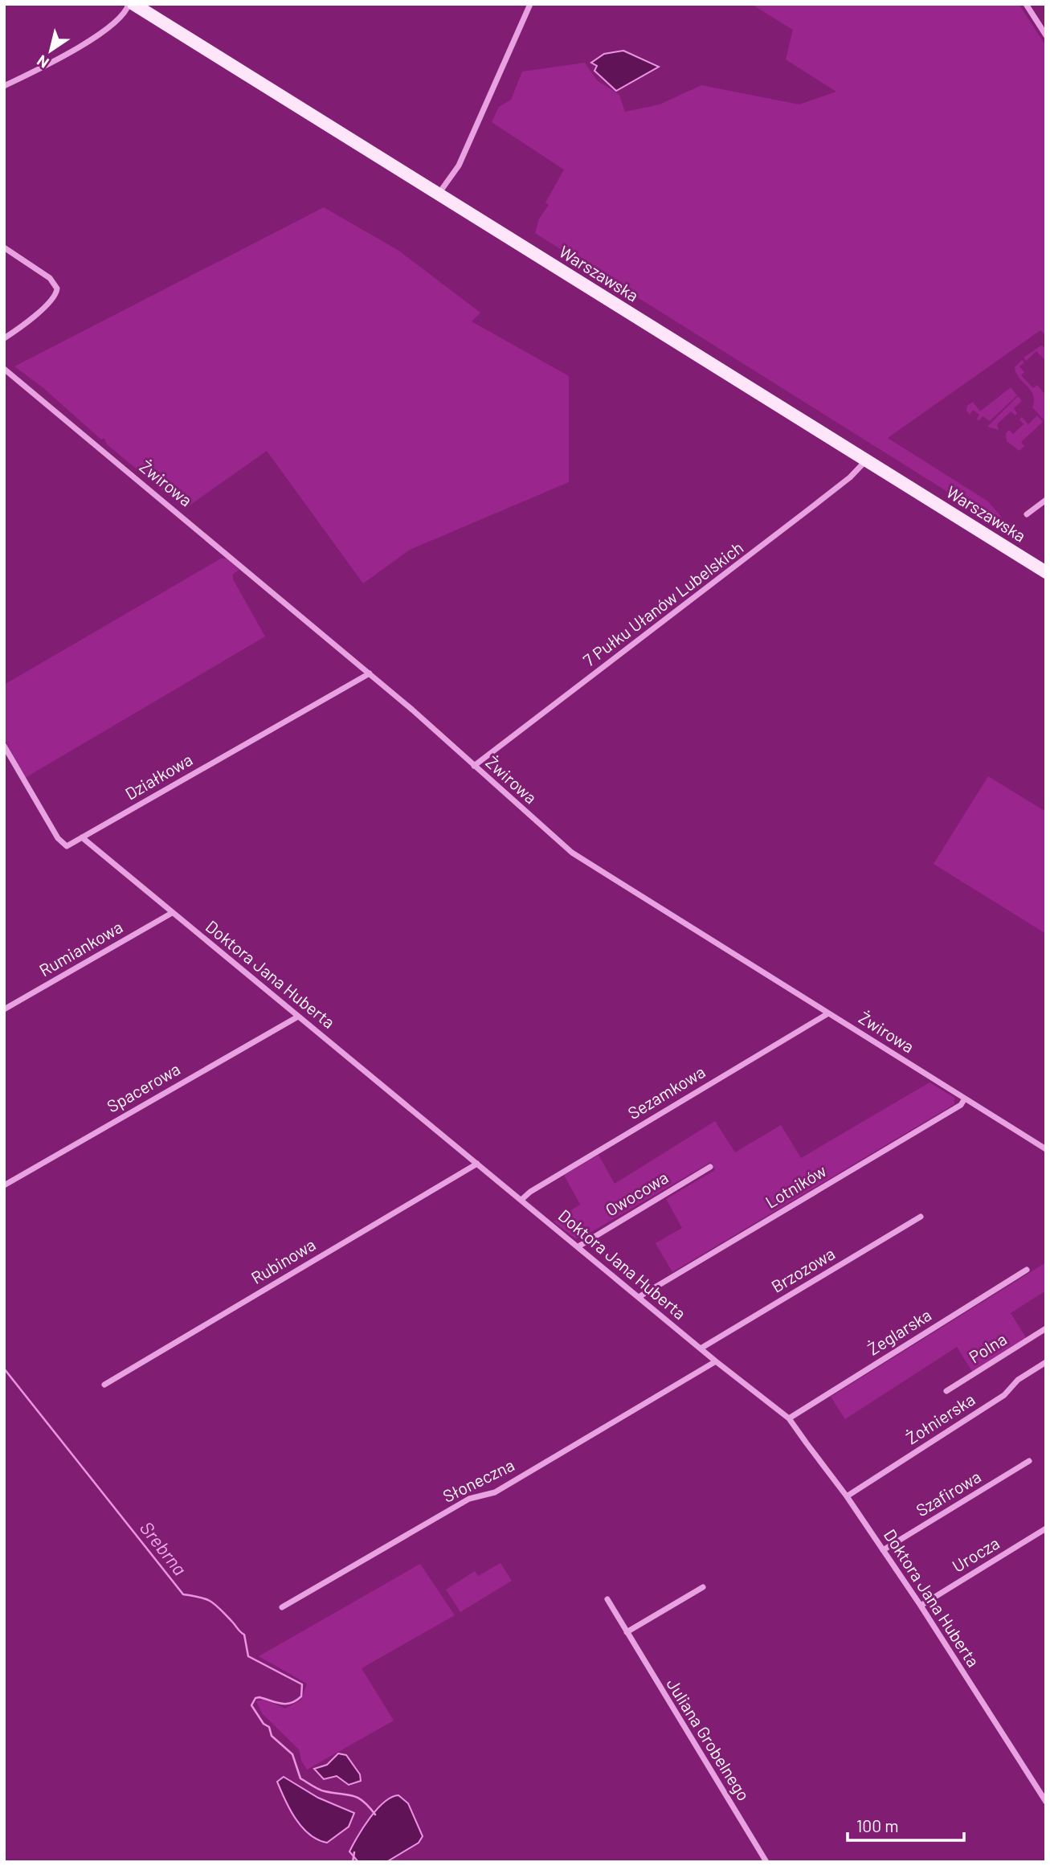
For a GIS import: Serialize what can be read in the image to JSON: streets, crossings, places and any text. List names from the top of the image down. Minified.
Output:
{"streets":{"main road":["Warszawska"],"street":["Żwirowa","7 Pułku Ułanów Lubelskich","Działkowa","Rumiankowa","Doktora Jana Huberta","Spacerowa","Sezamkowa","Lotników","Owocowa","Rubinowa","Brzozowa","Żeglarska","Polna","Żołnierska","Słoneczna","Szafirowa","Urocza","Juliana Grobelnego"]},"crossings":[["Warszawska","7 Pułku Ułanów Lubelskich"],["Żwirowa","7 Pułku Ułanów Lubelskich"],["Żwirowa","Działkowa"],["Żwirowa","Sezamkowa"],["Żwirowa","Lotników"],["Działkowa","Doktora Jana Huberta"],["Rumiankowa","Doktora Jana Huberta"],["Doktora Jana Huberta","Spacerowa"],["Doktora Jana Huberta","Sezamkowa"],["Doktora Jana Huberta","Lotników"],["Doktora Jana Huberta","Owocowa"],["Doktora Jana Huberta","Rubinowa"],["Doktora Jana Huberta","Brzozowa"],["Doktora Jana Huberta","Żeglarska"],["Doktora Jana Huberta","Żołnierska"],["Doktora Jana Huberta","Słoneczna"],["Doktora Jana Huberta","Szafirowa"],["Doktora Jana Huberta","Urocza"]],"water":["Srebrna"],"scale_bar":"100 m","north":"bottom left"}
